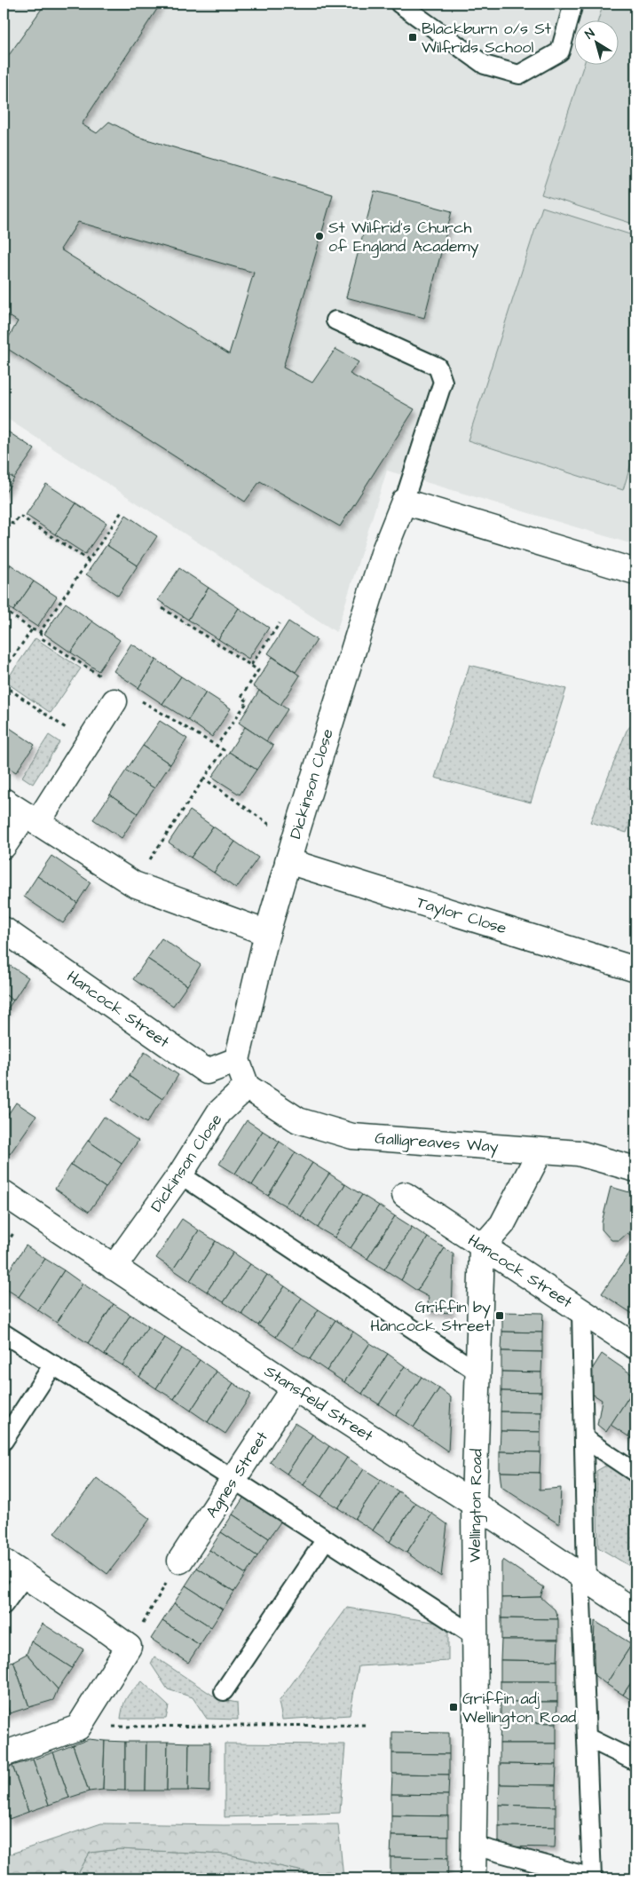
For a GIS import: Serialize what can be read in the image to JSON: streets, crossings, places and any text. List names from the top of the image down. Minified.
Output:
{"streets":{"street":["Dickinson Close","Taylor Close","Hancock Street","Galligreaves Way","Stansfeld Street","Agnes Street","Wellington Road"]},"crossings":[["Dickinson Close","Taylor Close"],["Dickinson Close","Hancock Street"],["Dickinson Close","Galligreaves Way"],["Dickinson Close","Stansfeld Street"],["Hancock Street","Wellington Road"],["Stansfeld Street","Agnes Street"],["Stansfeld Street","Wellington Road"]],"places":{"transit":["Blackburn o/s St Wilfrids School","Griffin by Hancock Street","Griffin adj Wellington Road"],"other":["St Wilfrid's Church of England Academy"]},"north":"top left"}
